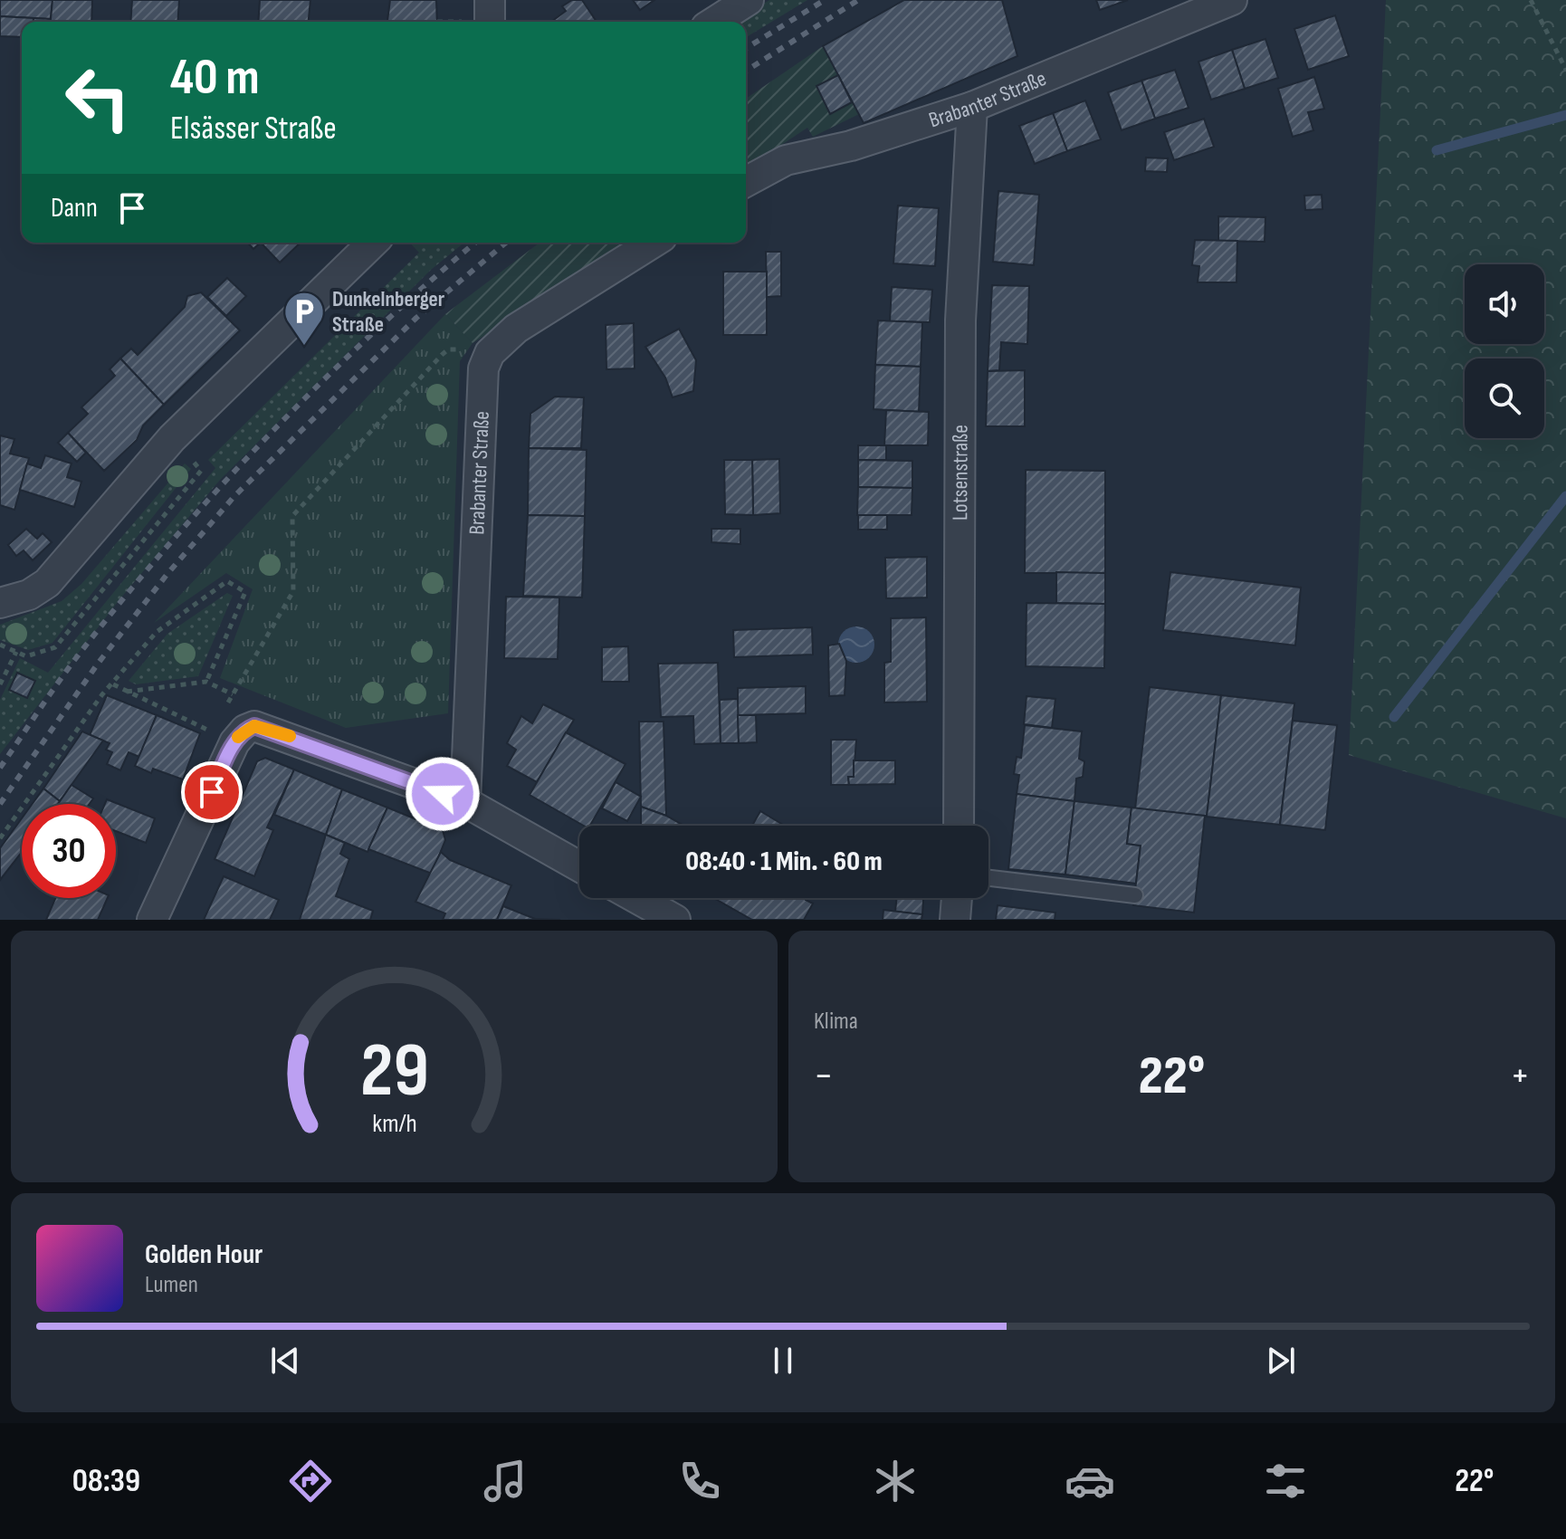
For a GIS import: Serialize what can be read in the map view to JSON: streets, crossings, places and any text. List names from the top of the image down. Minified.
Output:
{"streets":{"street":["Brabanter Straße","Lotsenstraße"]},"crossings":[["Brabanter Straße","Lotsenstraße"]],"places":{"parking":["Dunkelnberger Straße"]},"page":{"turn":["40 m","Elsässer Straße"],"then":"Dann","limit":"30","trip":"08:40 · 1 Min. · 60 m","tile":"Klima","heat":["−","22°","+"],"song":["Golden Hour","Lumen"],"tabs":["08:39","22°"],"gauge":["29","km/h"]}}
